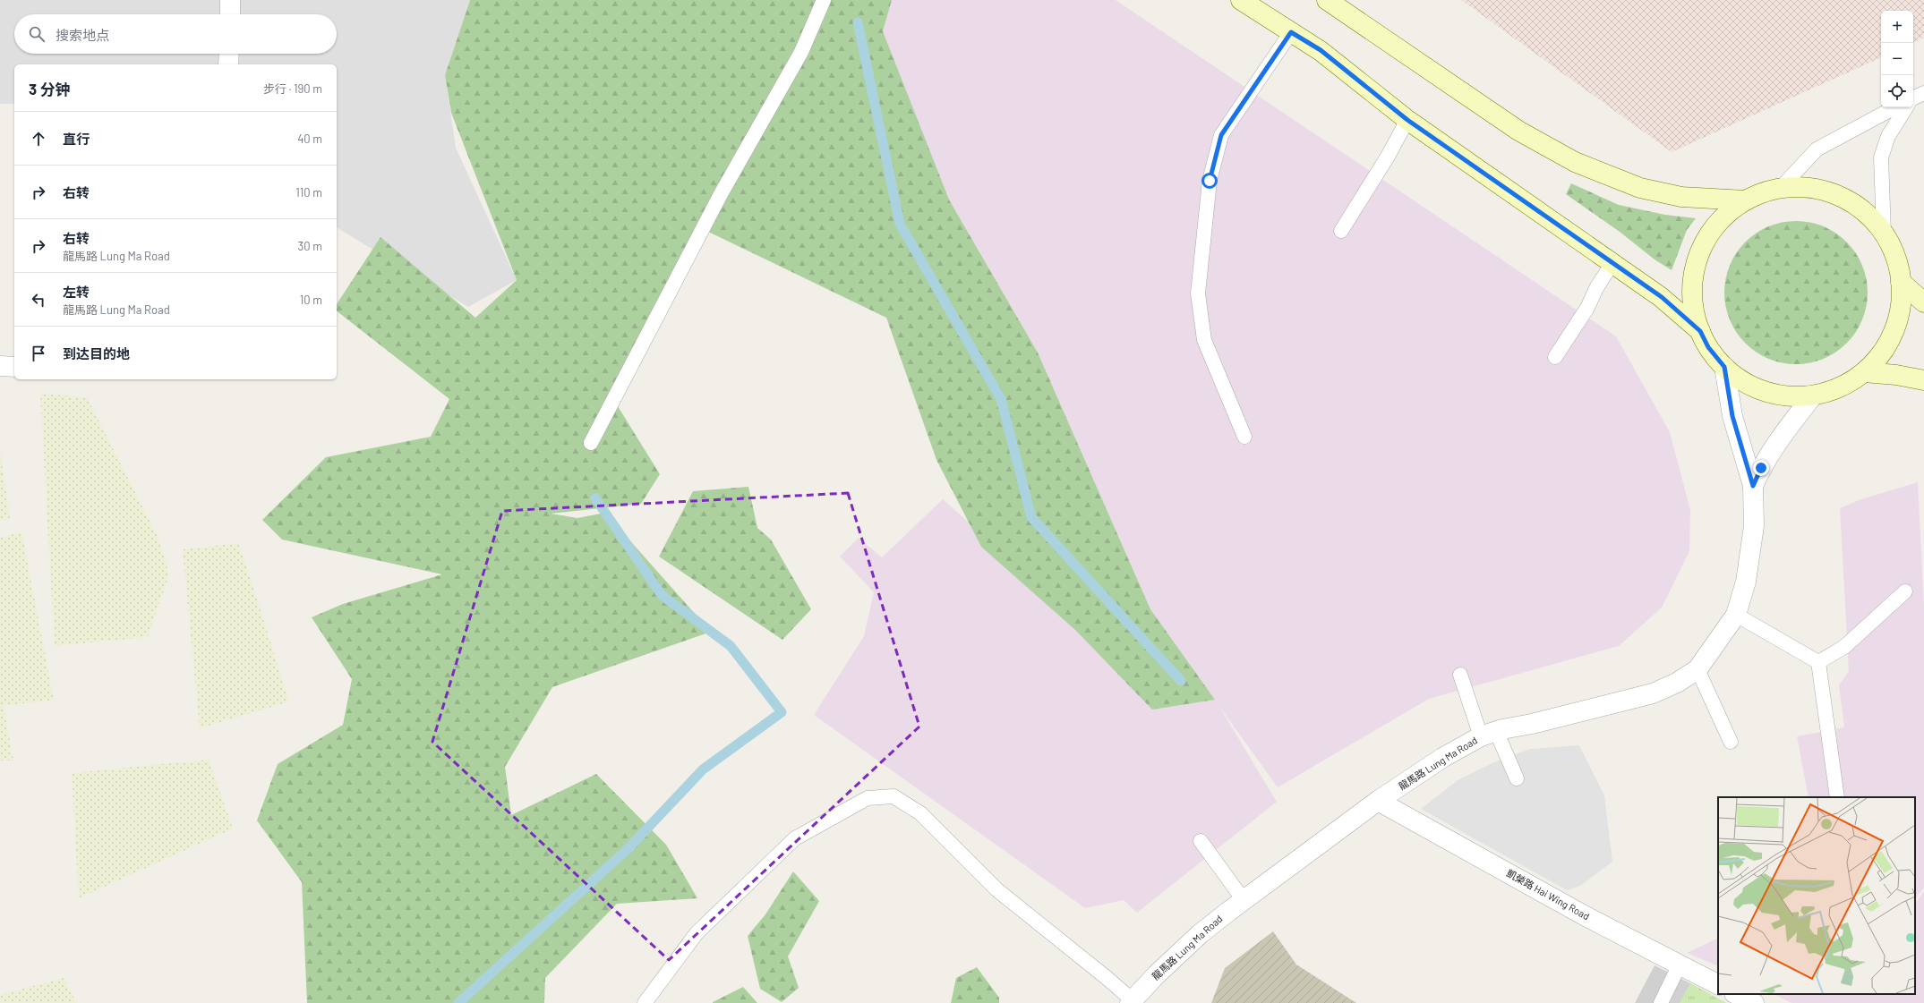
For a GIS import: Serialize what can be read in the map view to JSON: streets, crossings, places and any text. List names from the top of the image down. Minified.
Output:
{"streets":{"street":["龍馬路 Lung Ma Road","凱榮路 Hai Wing Road"]},"crossings":[["龍馬路 Lung Ma Road","凱榮路 Hai Wing Road"]],"page":{"map_buttons":["+","−"],"search":"搜索地点","heading":["3 分钟","步行 · 190 m"],"list":[["直行","40 m"],["右转","110 m"],["右转","龍馬路 Lung Ma Road","30 m"],["左转","龍馬路 Lung Ma Road","10 m"],"到达目的地"]}}
